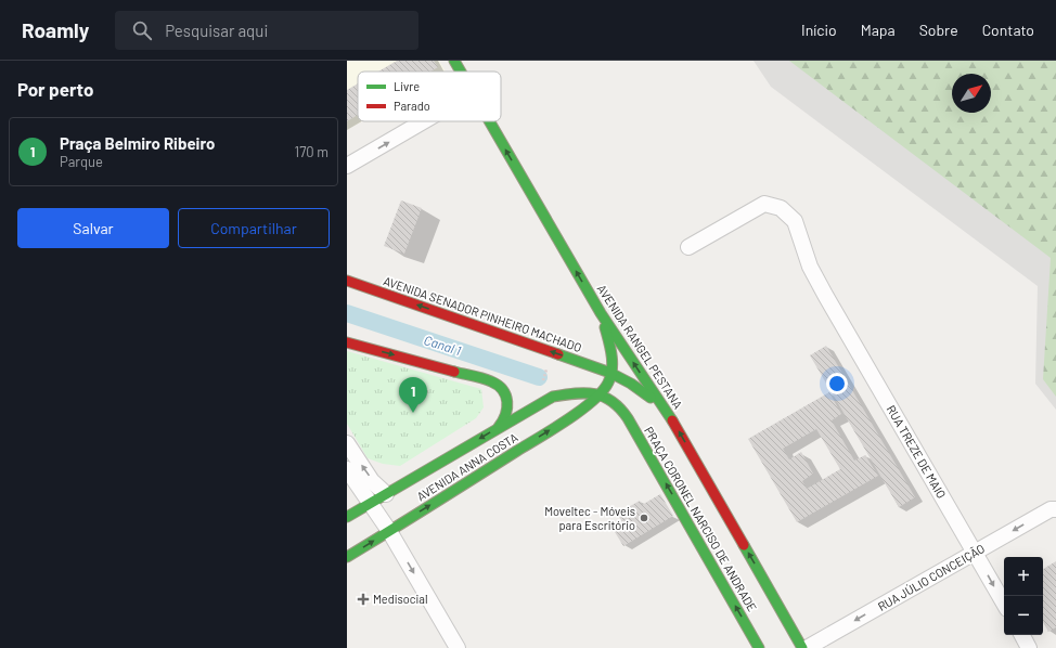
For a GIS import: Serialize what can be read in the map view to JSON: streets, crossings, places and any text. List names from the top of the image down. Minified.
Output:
{"streets":{"main road":["AVENIDA SENADOR PINHEIRO MACHADO","AVENIDA RANGEL PESTANA","AVENIDA ANNA COSTA","PRAÇA CORONEL NARCISO DE ANDRADE"],"street":["RUA TREZE DE MAIO","RUA JÚLIO CONCEIÇÃO"]},"crossings":[["AVENIDA SENADOR PINHEIRO MACHADO","AVENIDA RANGEL PESTANA"],["RUA TREZE DE MAIO","RUA JÚLIO CONCEIÇÃO"],["AVENIDA ANNA COSTA","PRAÇA CORONEL NARCISO DE ANDRADE"]],"one_way":["AVENIDA SENADOR PINHEIRO MACHADO","AVENIDA RANGEL PESTANA","PRAÇA CORONEL NARCISO DE ANDRADE","RUA JÚLIO CONCEIÇÃO"],"water":["Canal 1"],"places":{"other":["Moveltec - Móveis para Escritório"],"health":["Medisocial"]},"legend":["Livre","Parado"],"north":"top right","page":{"header":"Roamly","search":"Pesquisar aqui","nav":["Início","Mapa","Sobre","Contato"],"heading":"Por perto","list":[{"mark":"1","name":"Praça Belmiro Ribeiro","note":"Parque","value":"170 m"}],"buttons":["Salvar","Compartilhar"],"pins":"1","map_buttons":["+","−"]}}
